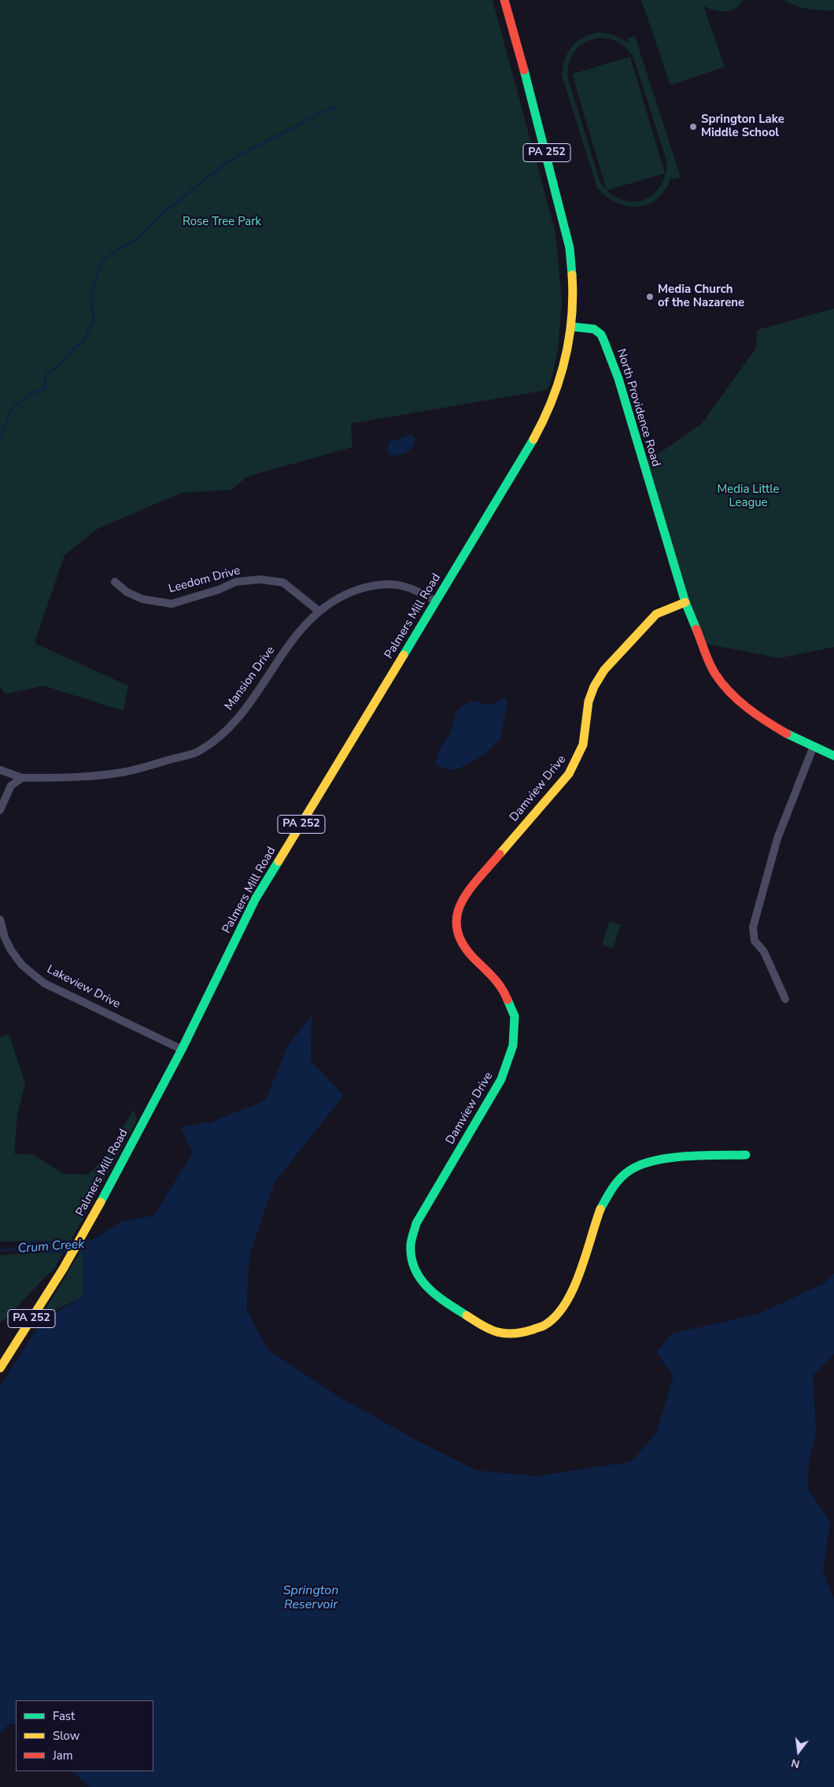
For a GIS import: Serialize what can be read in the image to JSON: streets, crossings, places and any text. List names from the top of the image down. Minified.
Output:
{"streets":{"main road":["PA 252","North Providence Road","Palmers Mill Road","Damview Drive"],"street":["Leedom Drive","Mansion Drive","Lakeview Drive"]},"crossings":[["PA 252","North Providence Road"],["PA 252","Palmers Mill Road"],["North Providence Road","Palmers Mill Road"],["North Providence Road","Damview Drive"],["Leedom Drive","Mansion Drive"],["Palmers Mill Road","Mansion Drive"],["Palmers Mill Road","Lakeview Drive"]],"water":["Crum Creek","Springton Reservoir"],"parks":["Rose Tree Park","Media Little League"],"places":["Springton Lake Middle School","Media Church of the Nazarene"],"legend":["Fast","Slow","Jam"],"north":"bottom"}
